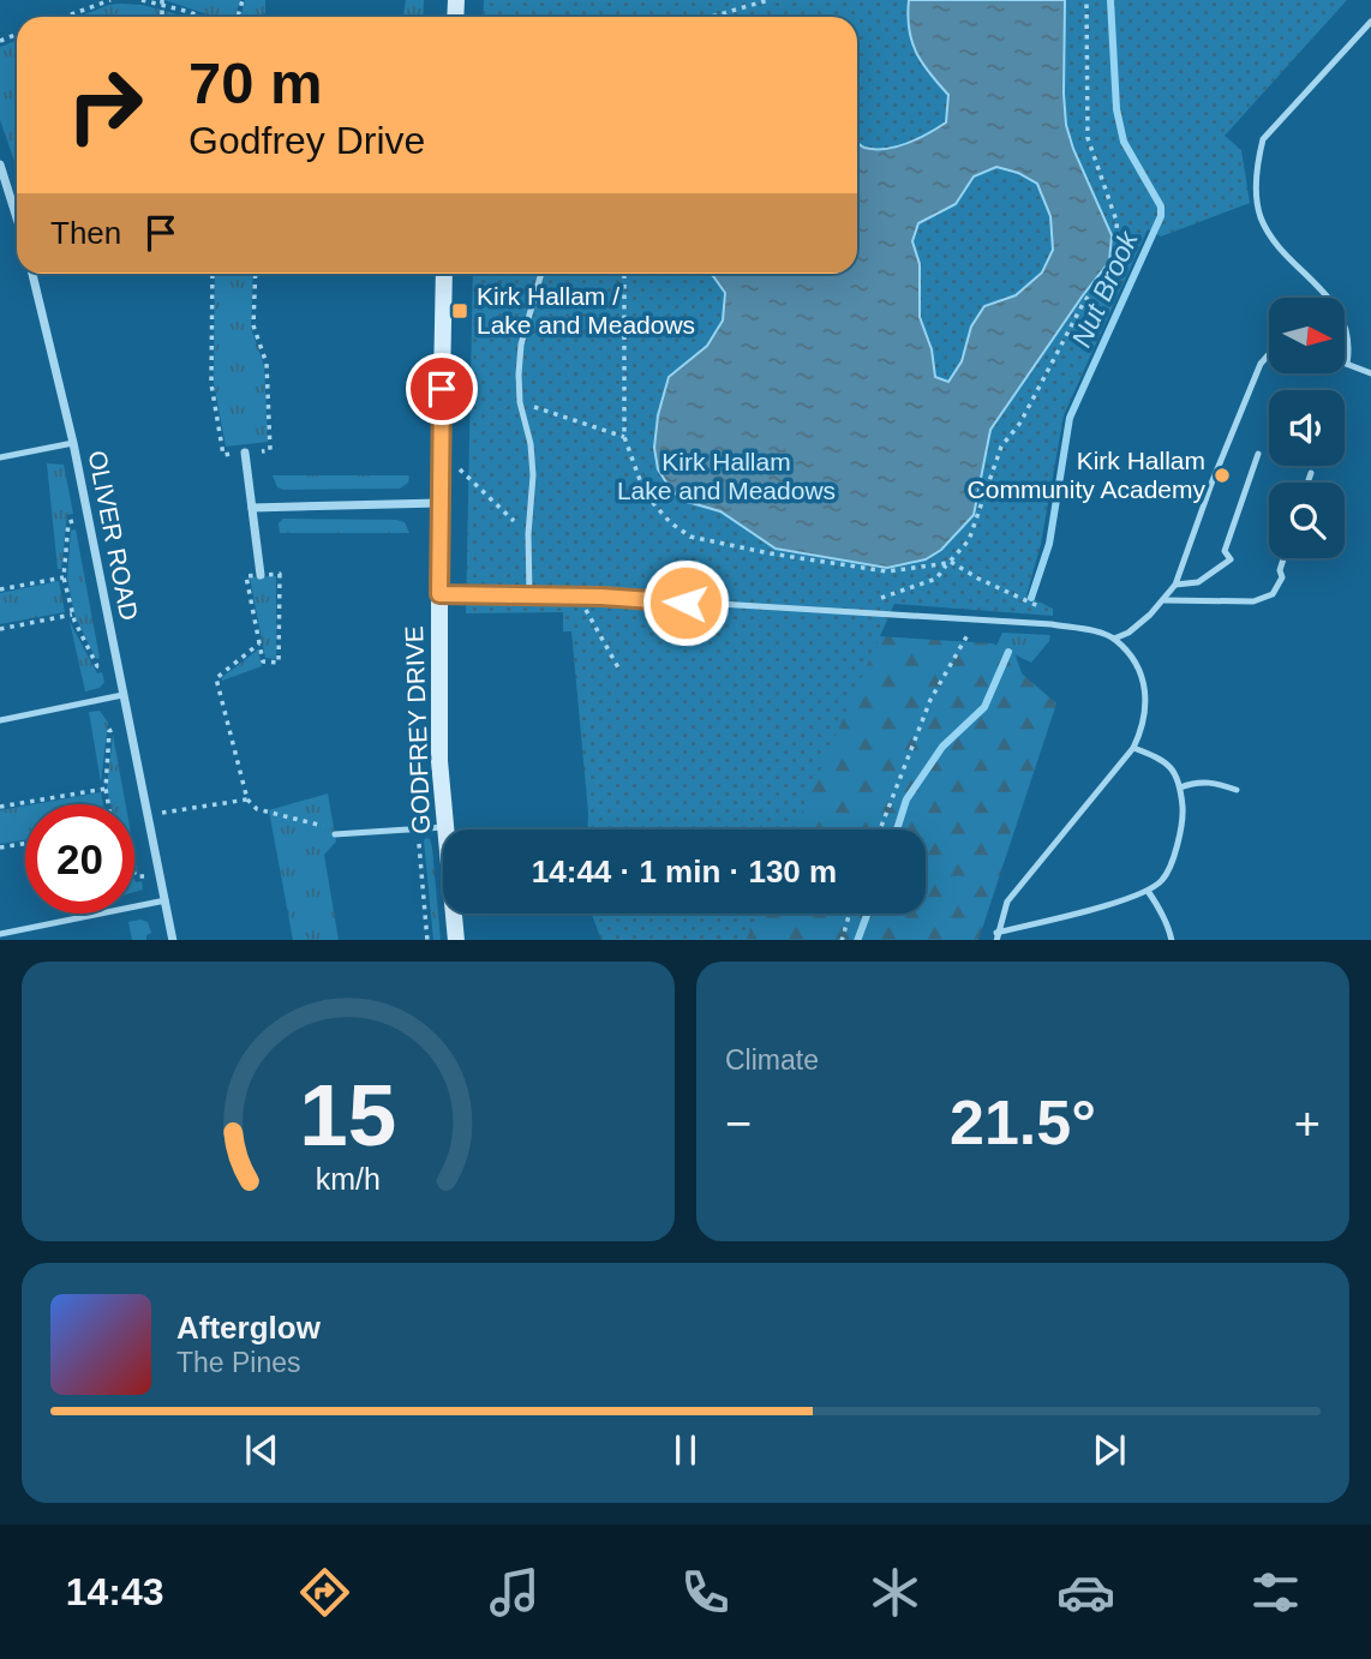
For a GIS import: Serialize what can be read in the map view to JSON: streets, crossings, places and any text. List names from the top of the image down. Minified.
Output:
{"streets":{"street":["OLIVER ROAD","GODFREY DRIVE"]},"water":["Nut Brook"],"parks":["Kirk Hallam Lake and Meadows"],"places":{"transit":["Kirk Hallam / Lake and Meadows"],"other":["Kirk Hallam Community Academy"]},"north":"right","page":{"turn":["70 m","Godfrey Drive"],"then":"Then","limit":"20","trip":"14:44 · 1 min · 130 m","tile":"Climate","heat":["−","21.5°","+"],"song":["Afterglow","The Pines"],"tabs":"14:43","gauge":["15","km/h"]}}
